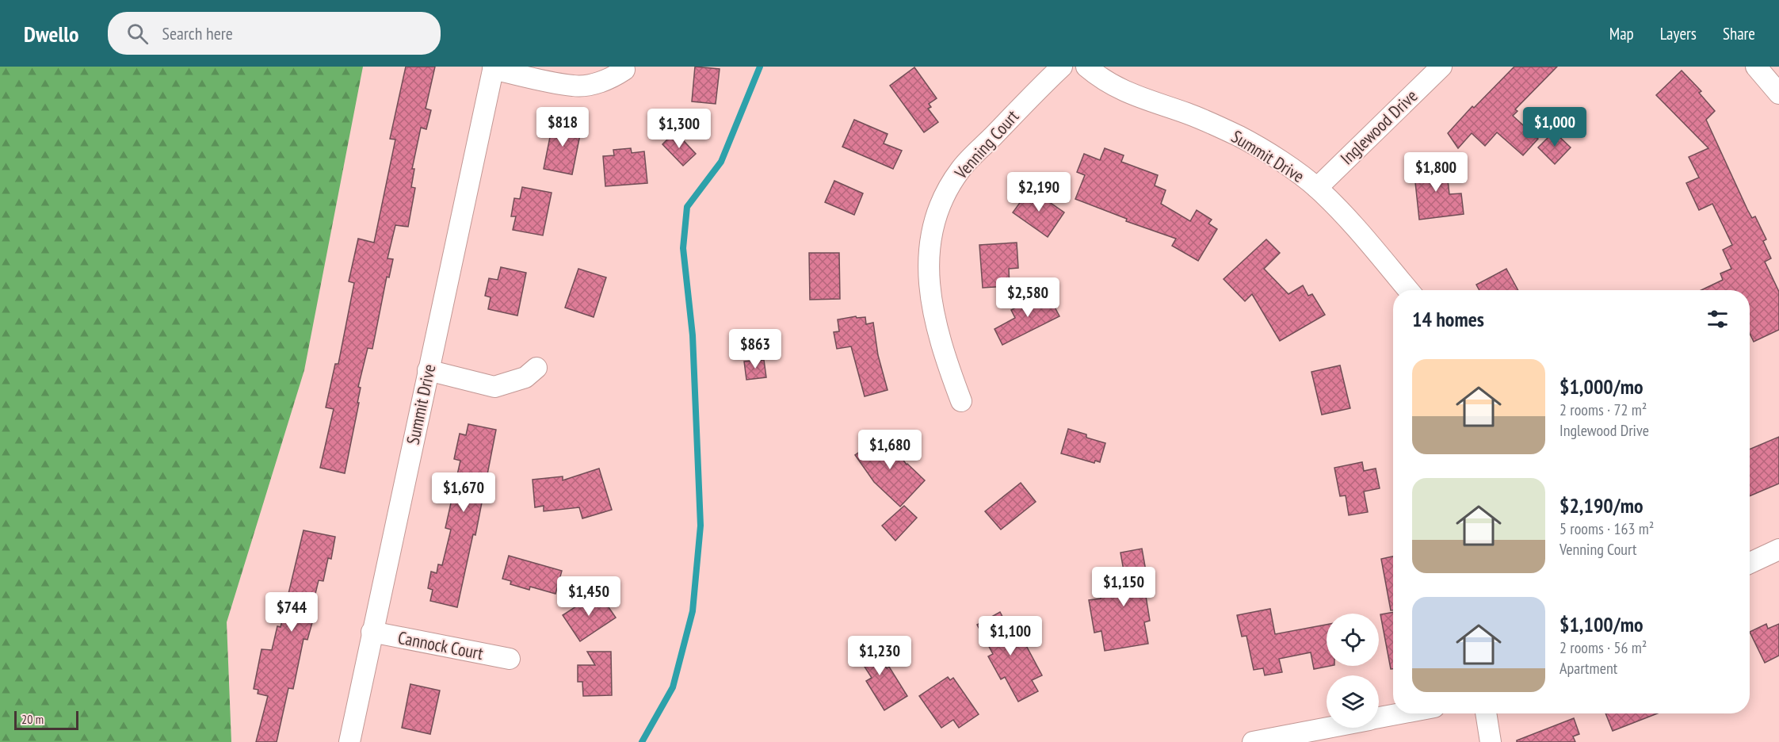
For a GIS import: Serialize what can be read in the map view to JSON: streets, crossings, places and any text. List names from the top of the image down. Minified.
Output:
{"streets":{"street":["Inglewood Drive","Venning Court","Summit Drive","Cannock Court"]},"crossings":[["Inglewood Drive","Summit Drive"],["Summit Drive","Cannock Court"]],"scale_bar":"20 m","page":{"header":"Dwello","search":"Search here","nav":["Map","Layers","Share"],"price":["$818","$1,000","$1,300","$1,800","$2,190","$2,580","$863","$1,680","$1,670","$1,150","$1,450","$744","$1,100","$1,230"],"heading":"14 homes","list":[{"name":"$1,000/mo","note":"2 rooms · 72 m² · Inglewood Drive"},{"name":"$2,190/mo","note":"5 rooms · 163 m² · Venning Court"},{"name":"$1,100/mo","note":"2 rooms · 56 m² · Apartment"}],"scale":"20 m"}}
